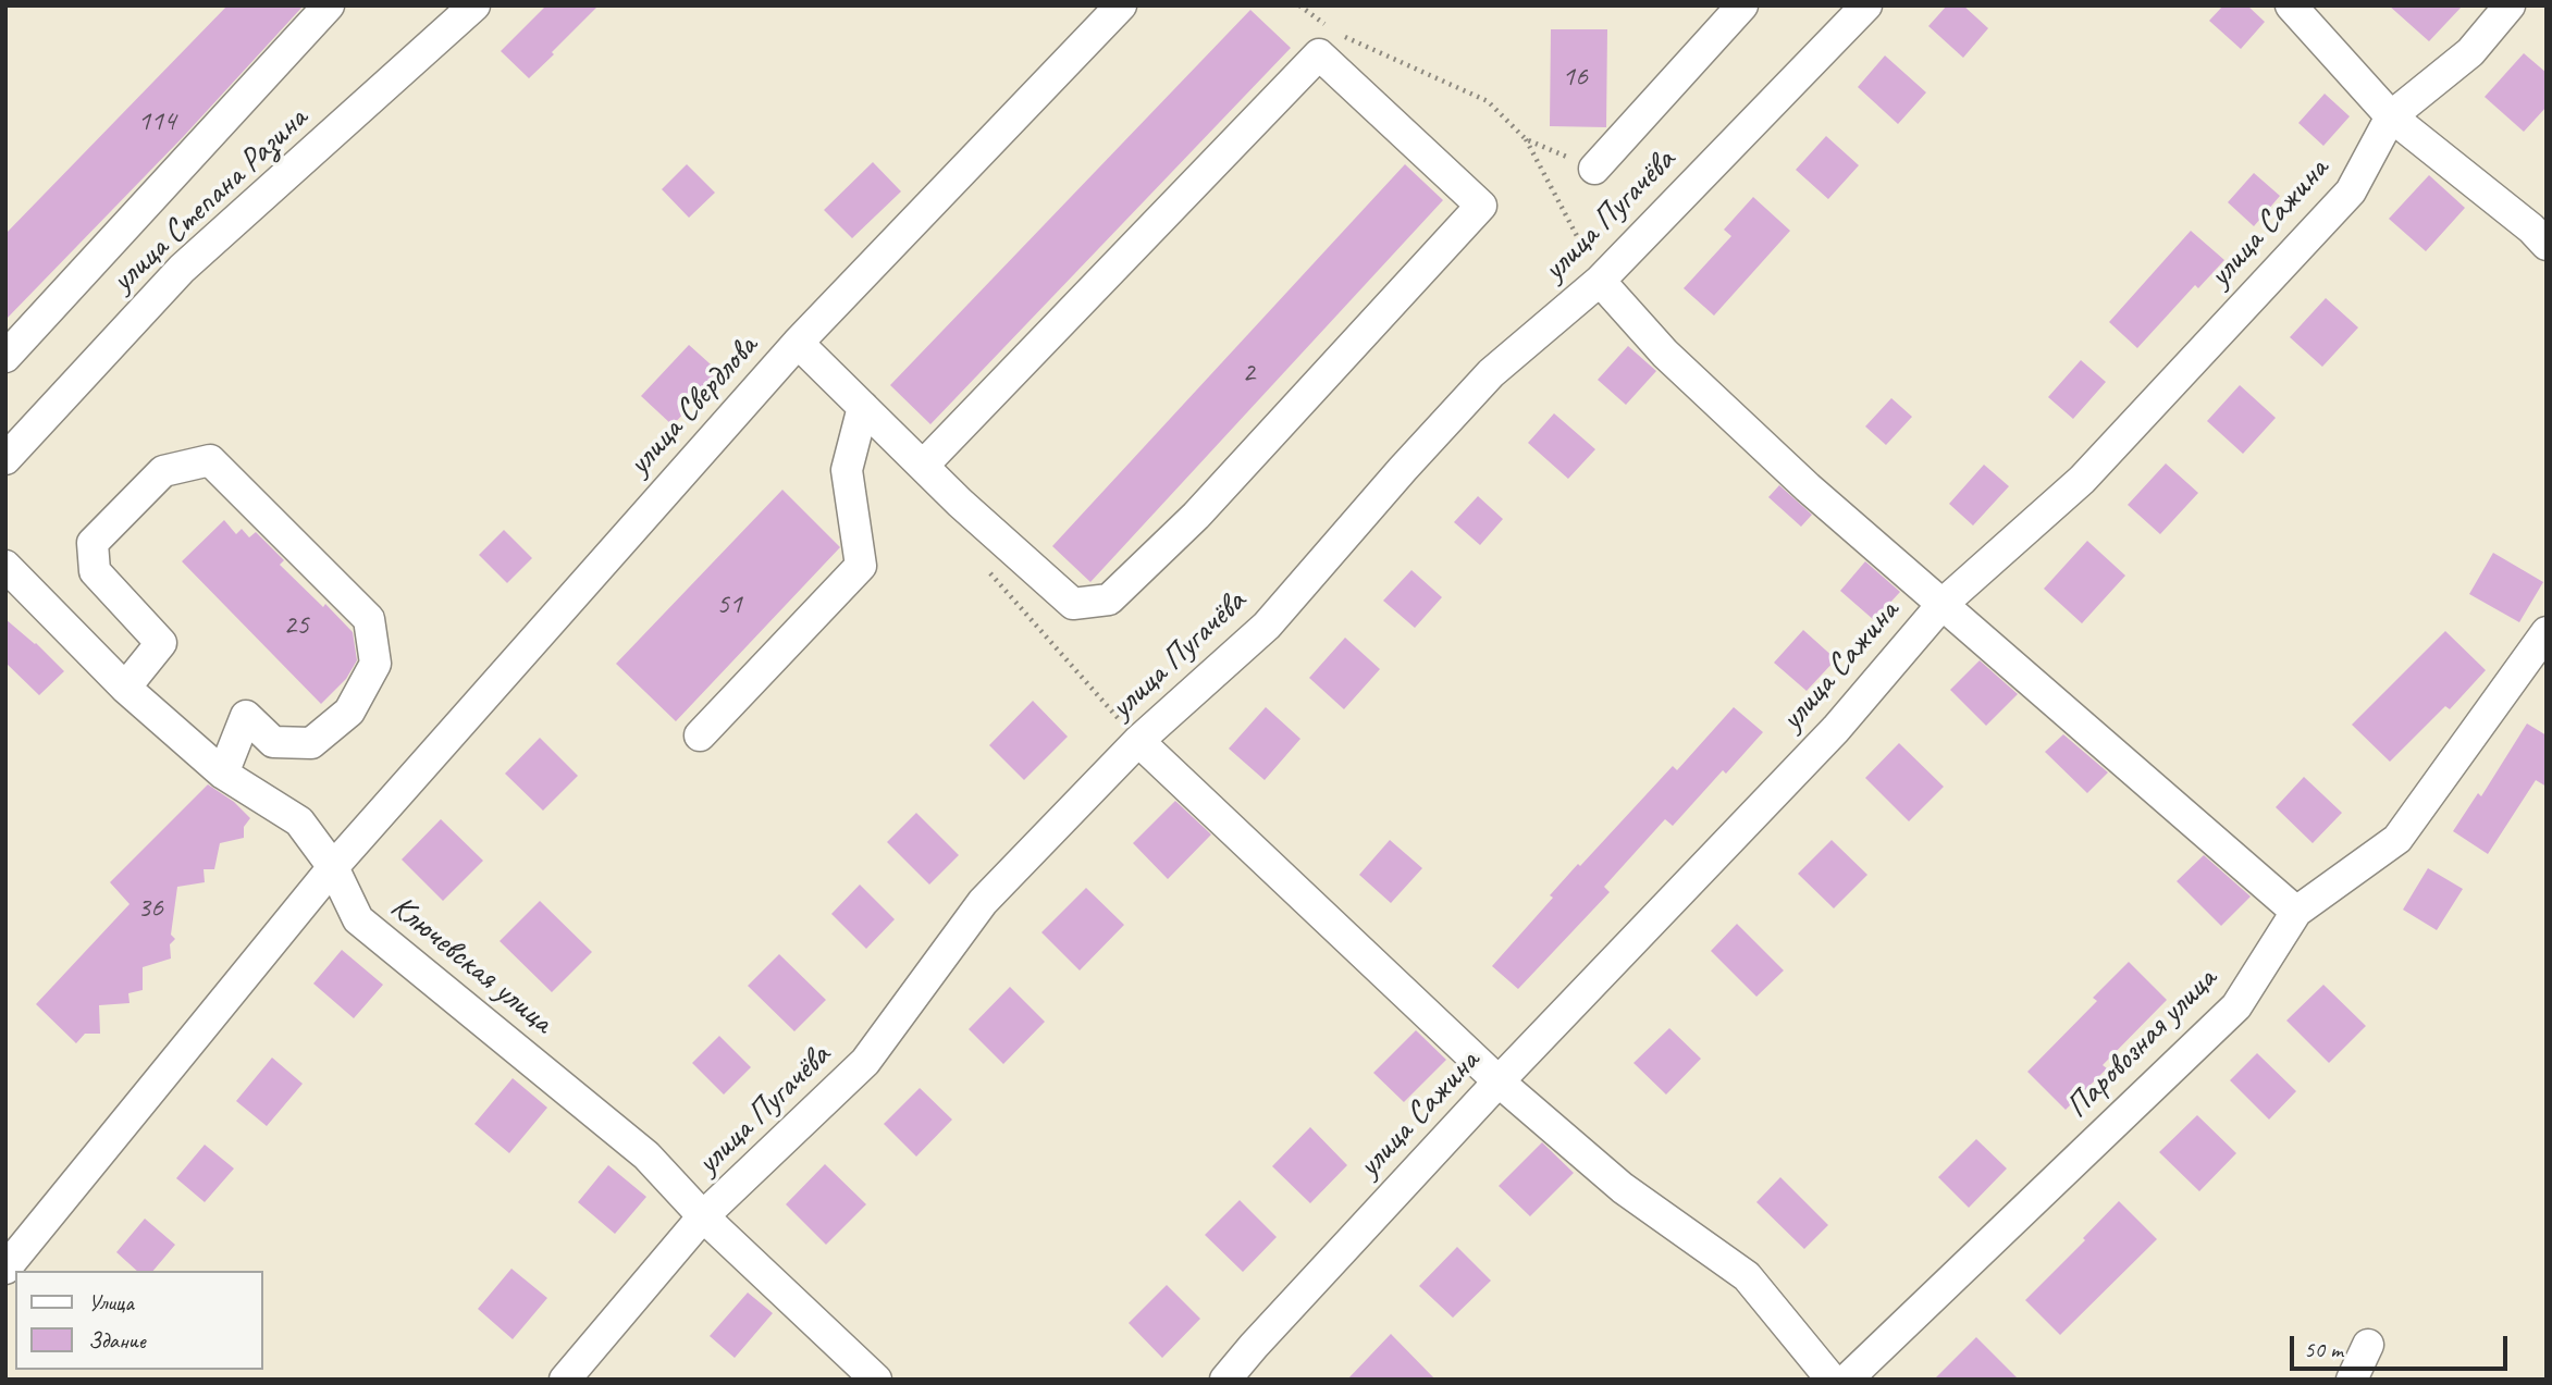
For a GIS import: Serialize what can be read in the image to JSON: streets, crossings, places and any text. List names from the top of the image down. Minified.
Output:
{"streets":{"street":["улица Степана Разина","улица Пугачёва","улица Сажина","улица Свердлова","Ключевская улица","Паровозная улица"]},"crossings":[["улица Пугачёва","Ключевская улица"],["улица Свердлова","Ключевская улица"]],"house_numbers":["16","114","2","51","25","36"],"legend":["Улица","Здание"],"scale_bar":"50 m"}
